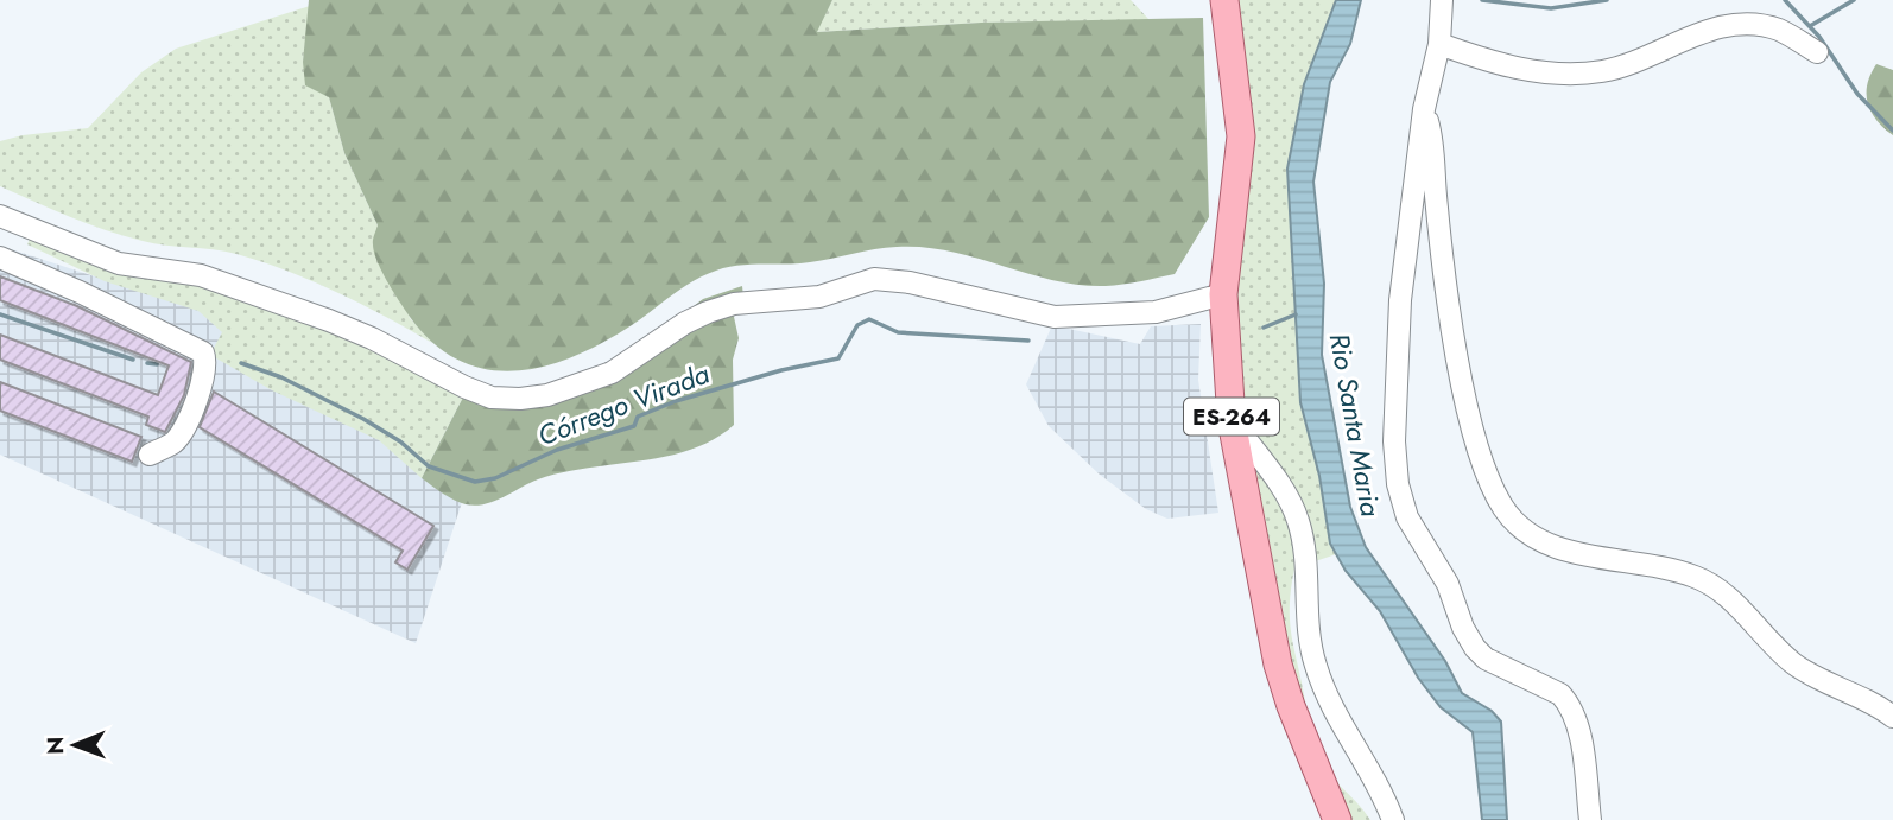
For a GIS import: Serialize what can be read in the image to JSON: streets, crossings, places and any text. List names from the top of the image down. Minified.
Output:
{"streets":{"main road":["ES-264"]},"water":["Córrego Virada","Rio Santa Maria"],"north":"left"}
